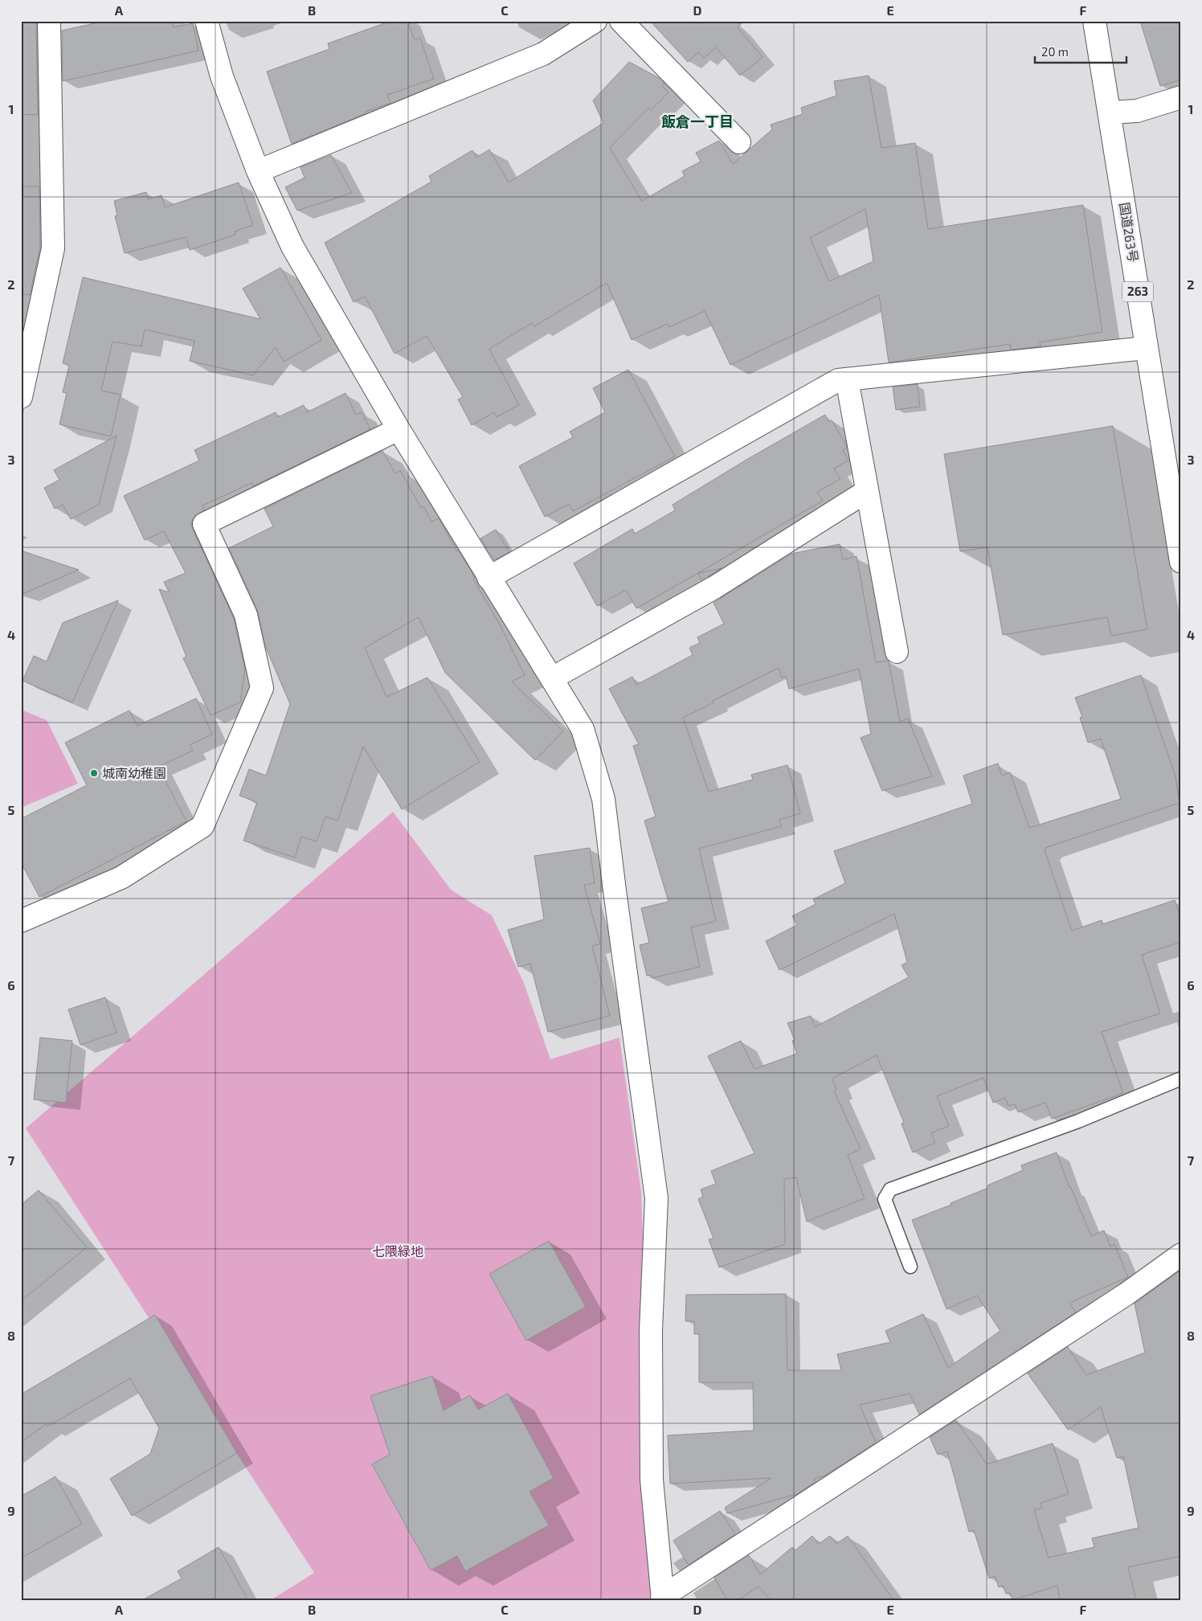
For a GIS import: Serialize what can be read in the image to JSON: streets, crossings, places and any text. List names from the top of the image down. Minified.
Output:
{"streets":{"main road":["国道263号","263"]},"districts":["飯倉一丁目"],"parks":["七隈緑地"],"places":["城南幼稚園"],"scale_bar":"20 m","grid":{"columns":["A","B","C","D","E","F"],"rows":["1","2","3","4","5","6","7","8","9"]}}
